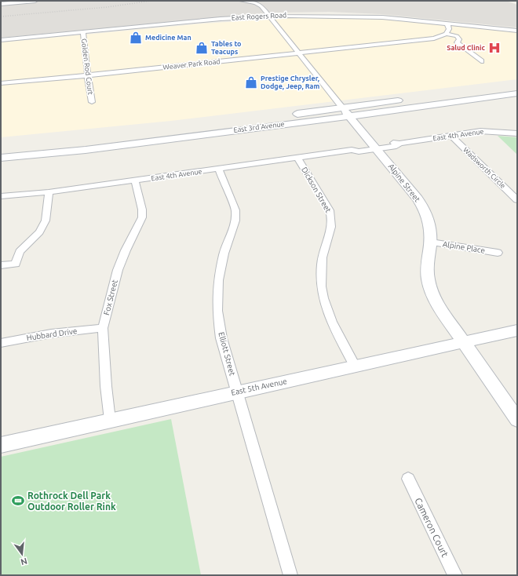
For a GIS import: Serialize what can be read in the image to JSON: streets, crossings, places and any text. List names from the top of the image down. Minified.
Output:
{"streets":{"main road":["East 3rd Avenue","Alpine Street","East 5th Avenue"],"street":["East Rogers Road","Weaver Park Road","Golden Rod Court","East 4th Avenue","Wadsworth Circle","Dickson Street","Alpine Place","Fox Street","Hubbard Drive","Elliott Street","Cameron Court"]},"crossings":[["East Rogers Road","Golden Rod Court"],["East Rogers Road","Alpine Street"],["Weaver Park Road","Golden Rod Court"],["Weaver Park Road","Alpine Street"],["East 3rd Avenue","Alpine Street"],["East 4th Avenue","Wadsworth Circle"],["East 4th Avenue","Alpine Street"],["East 4th Avenue","Dickson Street"],["East 4th Avenue","Fox Street"],["East 4th Avenue","Elliott Street"],["Alpine Street","Alpine Place"],["Alpine Street","East 5th Avenue"],["Dickson Street","East 5th Avenue"],["Fox Street","Hubbard Drive"],["Fox Street","East 5th Avenue"],["Elliott Street","East 5th Avenue"]],"places":{"shop":["Medicine Man","Tables to Teacups","Prestige Chrysler, Dodge, Jeep, Ram"],"hospital":["Salud Clinic"],"sports":["Rothrock Dell Park Outdoor Roller Rink"]},"north":"bottom"}
